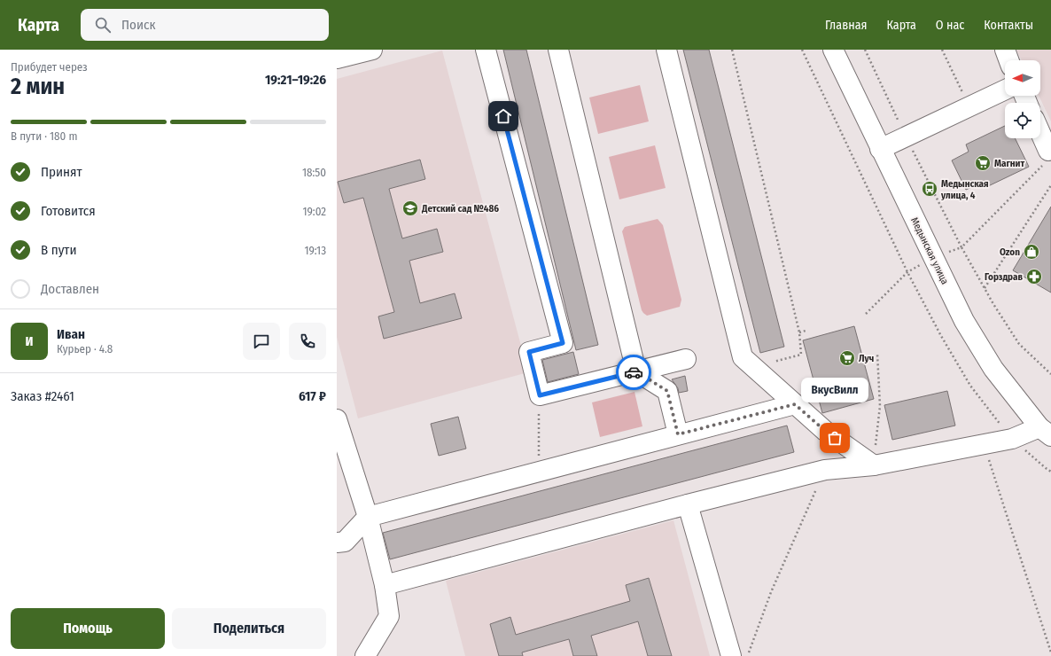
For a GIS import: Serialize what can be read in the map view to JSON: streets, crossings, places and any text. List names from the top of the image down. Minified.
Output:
{"streets":{"street":["Медынская улица"]},"places":{"supermarket":["Магнит","Луч"],"bus stop":["Медынская улица, 4"],"school or university":["Детский сад №486"],"shop":["Ozon"],"pharmacy":["Горздрав"],"other":["ВкусВилл"]},"north":"left","page":{"header":"Карта","search":"Поиск","nav":["Главная","Карта","О нас","Контакты"],"heading":["2 мин","Прибудет через","19:21–19:26"],"panel":["Иван","Курьер · 4.8","Заказ #2461","617 ₽"],"bar":"В пути · 180 m","list":[["Принят","18:50"],["Готовится","19:02"],["В пути","19:13"],"Доставлен"],"round":"И","bubble":"ВкусВилл","buttons":["Помощь","Поделиться"]}}
